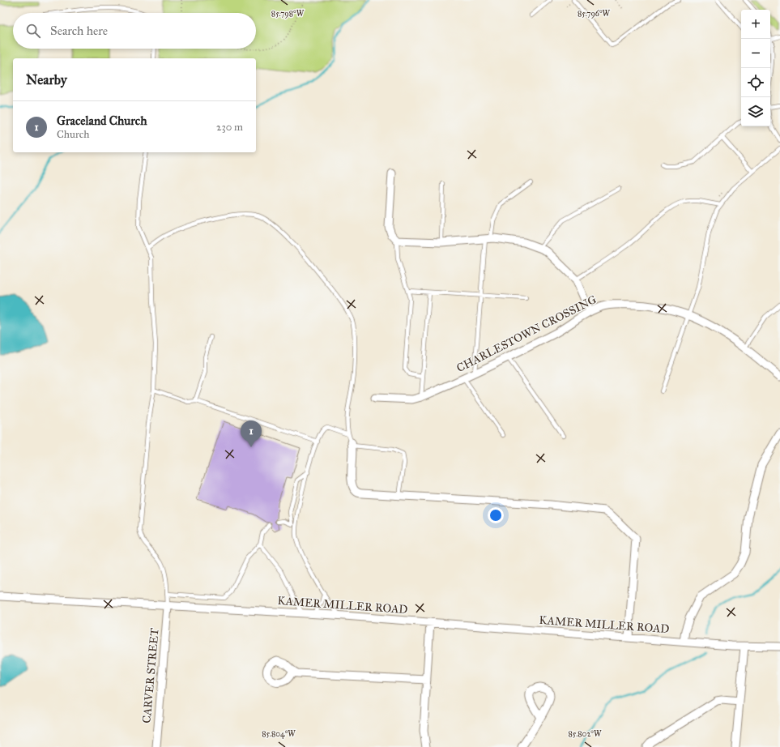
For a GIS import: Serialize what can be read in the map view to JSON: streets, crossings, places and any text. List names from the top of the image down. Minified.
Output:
{"streets":{"street":["CHARLESTOWN CROSSING","KAMER MILLER ROAD","CARVER STREET"]},"crossings":[["KAMER MILLER ROAD","CARVER STREET"]],"page":{"map_buttons":["+","−"],"search":"Search here","heading":"Nearby","list":[{"mark":"1","name":"Graceland Church","note":"Church","value":"230 m"}],"pins":"1"},"coordinates":["85.798°W","85.796°W","85.804°W","85.802°W"]}
